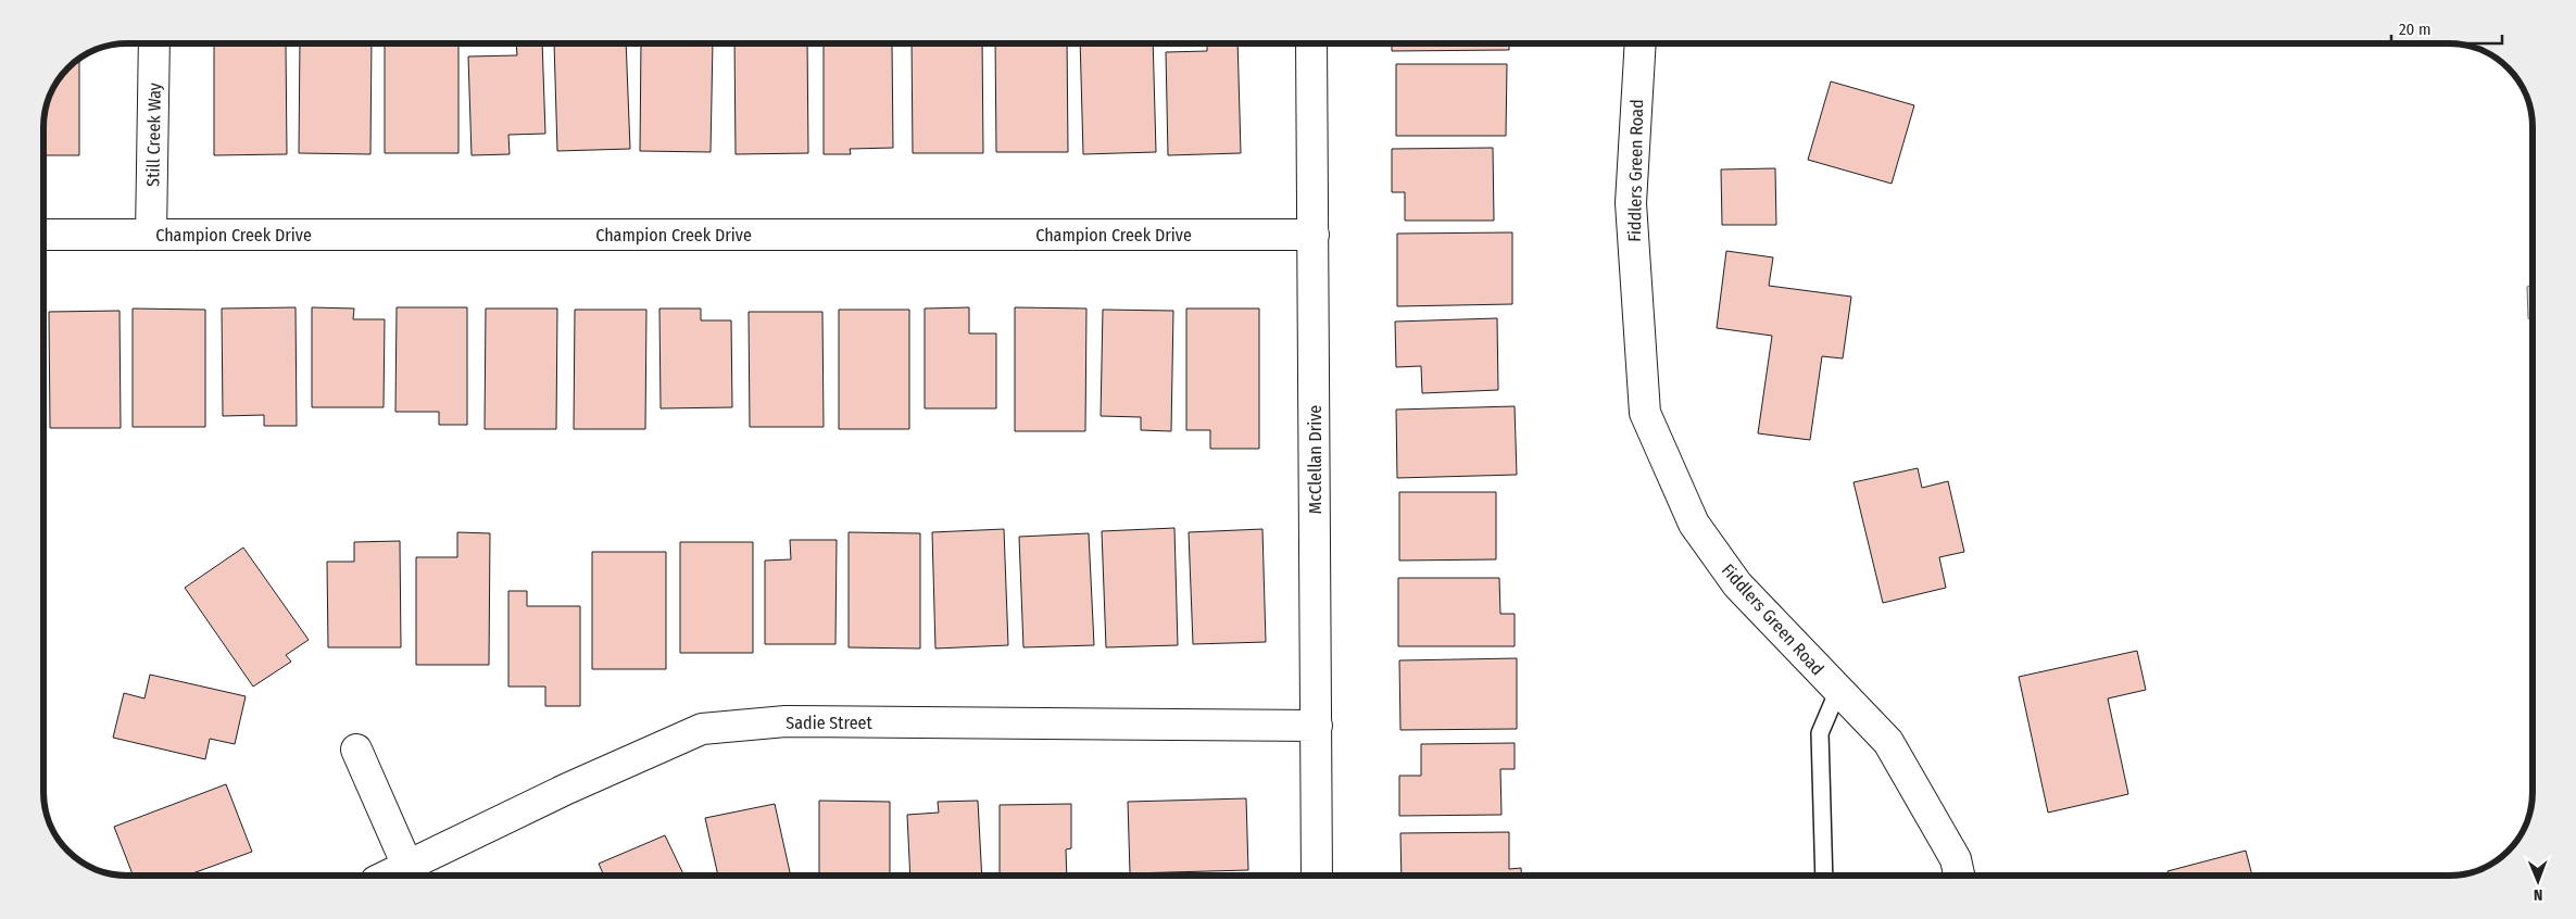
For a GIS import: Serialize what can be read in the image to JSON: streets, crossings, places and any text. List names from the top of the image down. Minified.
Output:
{"streets":{"street":["Still Creek Way","Fiddlers Green Road","Champion Creek Drive","McClellan Drive","Sadie Street"]},"crossings":[["Still Creek Way","Champion Creek Drive"],["Champion Creek Drive","McClellan Drive"],["McClellan Drive","Sadie Street"]],"scale_bar":"20 m","north":"bottom"}
